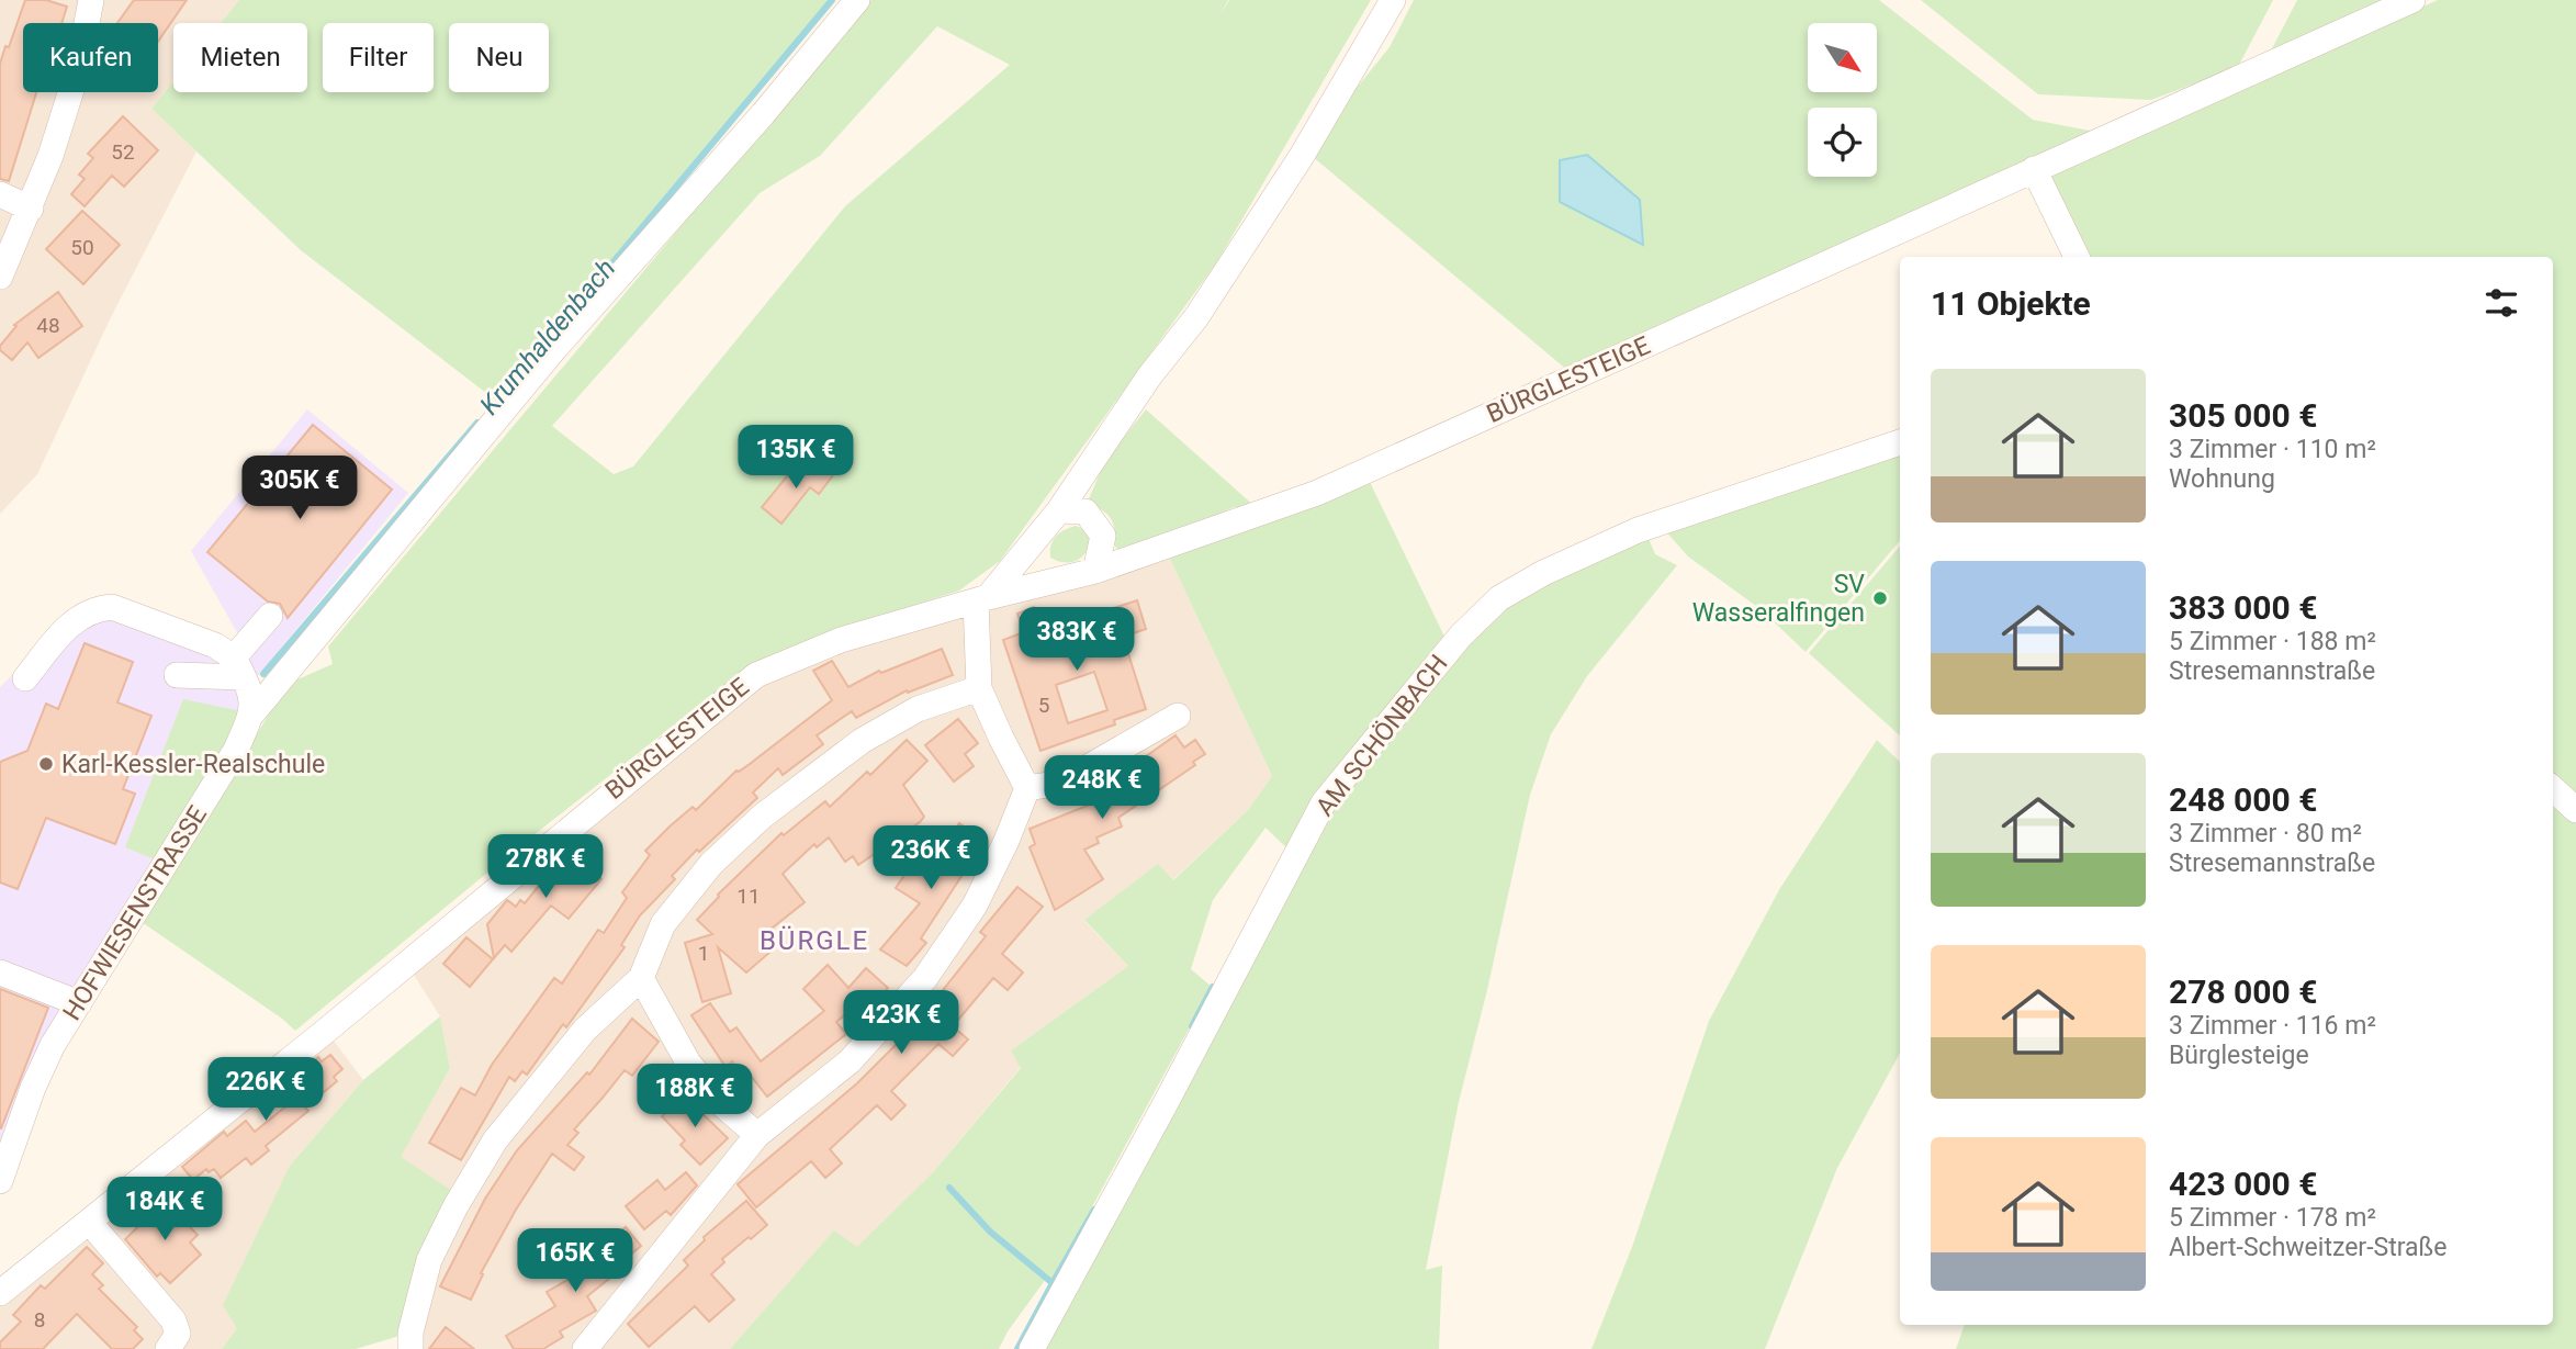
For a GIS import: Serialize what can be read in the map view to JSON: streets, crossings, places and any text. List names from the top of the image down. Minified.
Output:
{"streets":{"street":["BÜRGLESTEIGE","AM SCHÖNBACH","HOFWIESENSTRASSE"]},"districts":["BÜRGLE"],"water":["Krumhaldenbach"],"places":["SV Wasseralfingen","Karl-Kessler-Realschule"],"house_numbers":["52","50","48","5","11","1","8"],"north":"bottom right","page":{"chip":["Kaufen","Mieten","Filter","Neu"],"heading":"11 Objekte","list":[{"name":"305 000 €","note":"3 Zimmer · 110 m² · Wohnung"},{"name":"383 000 €","note":"5 Zimmer · 188 m² · Stresemannstraße"},{"name":"248 000 €","note":"3 Zimmer · 80 m² · Stresemannstraße"},{"name":"278 000 €","note":"3 Zimmer · 116 m² · Bürglesteige"},{"name":"423 000 €","note":"5 Zimmer · 178 m² · Albert-Schweitzer-Straße"}],"price":["135K €","305K €","383K €","248K €","236K €","278K €","423K €","226K €","188K €","184K €","165K €"]}}
